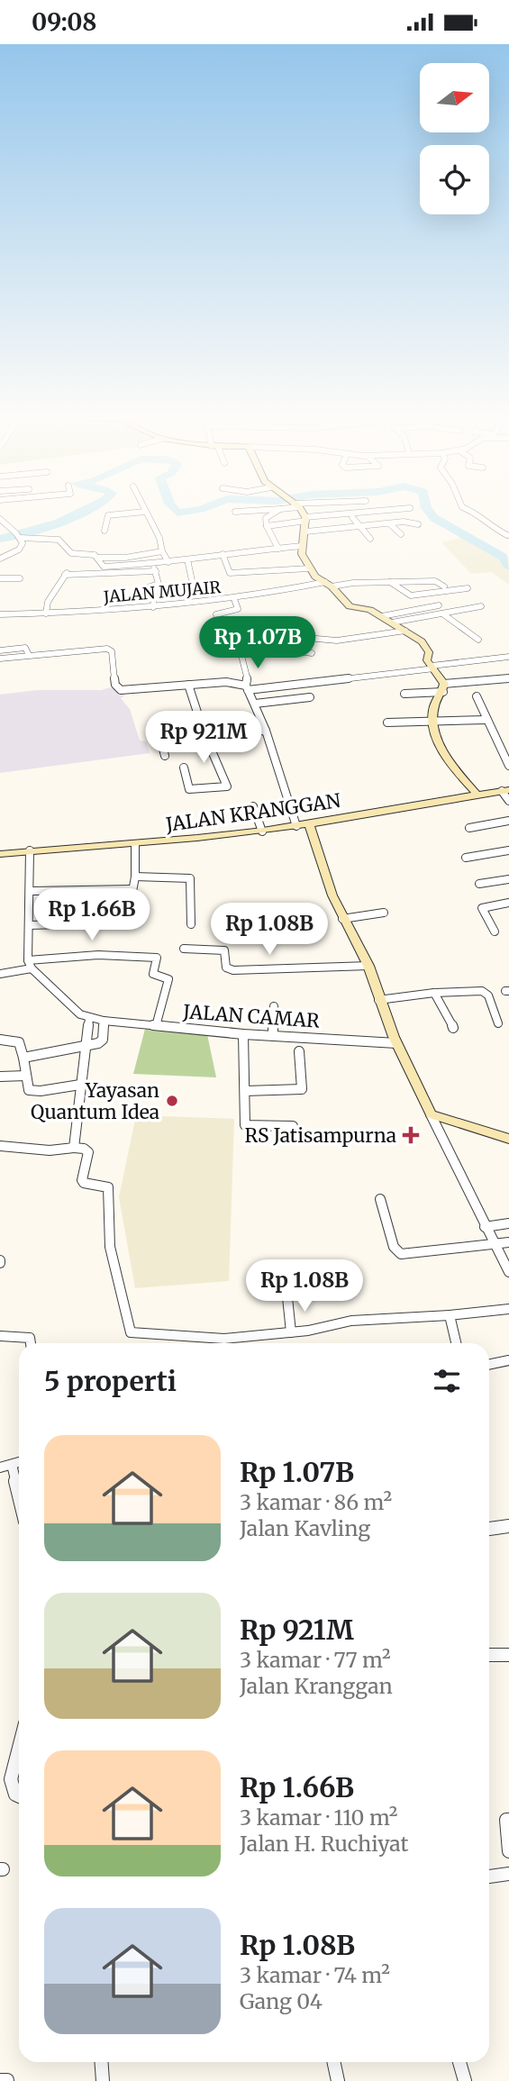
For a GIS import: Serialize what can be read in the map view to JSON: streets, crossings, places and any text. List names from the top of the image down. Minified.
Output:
{"streets":{"main road":["JALAN KRANGGAN"],"street":["JALAN MUJAIR","JALAN CAMAR"]},"places":{"other":["Yayasan Quantum Idea"],"health":["RS Jatisampurna"]},"north":"right","page":{"status":"09:08","price":["Rp 1.07B","Rp 921M","Rp 1.66B","Rp 1.08B","Rp 1.08B"],"heading":"5 properti","list":[{"name":"Rp 1.07B","note":"3 kamar · 86 m² · Jalan Kavling"},{"name":"Rp 921M","note":"3 kamar · 77 m² · Jalan Kranggan"},{"name":"Rp 1.66B","note":"3 kamar · 110 m² · Jalan H. Ruchiyat"},{"name":"Rp 1.08B","note":"3 kamar · 74 m² · Gang 04"}]}}
